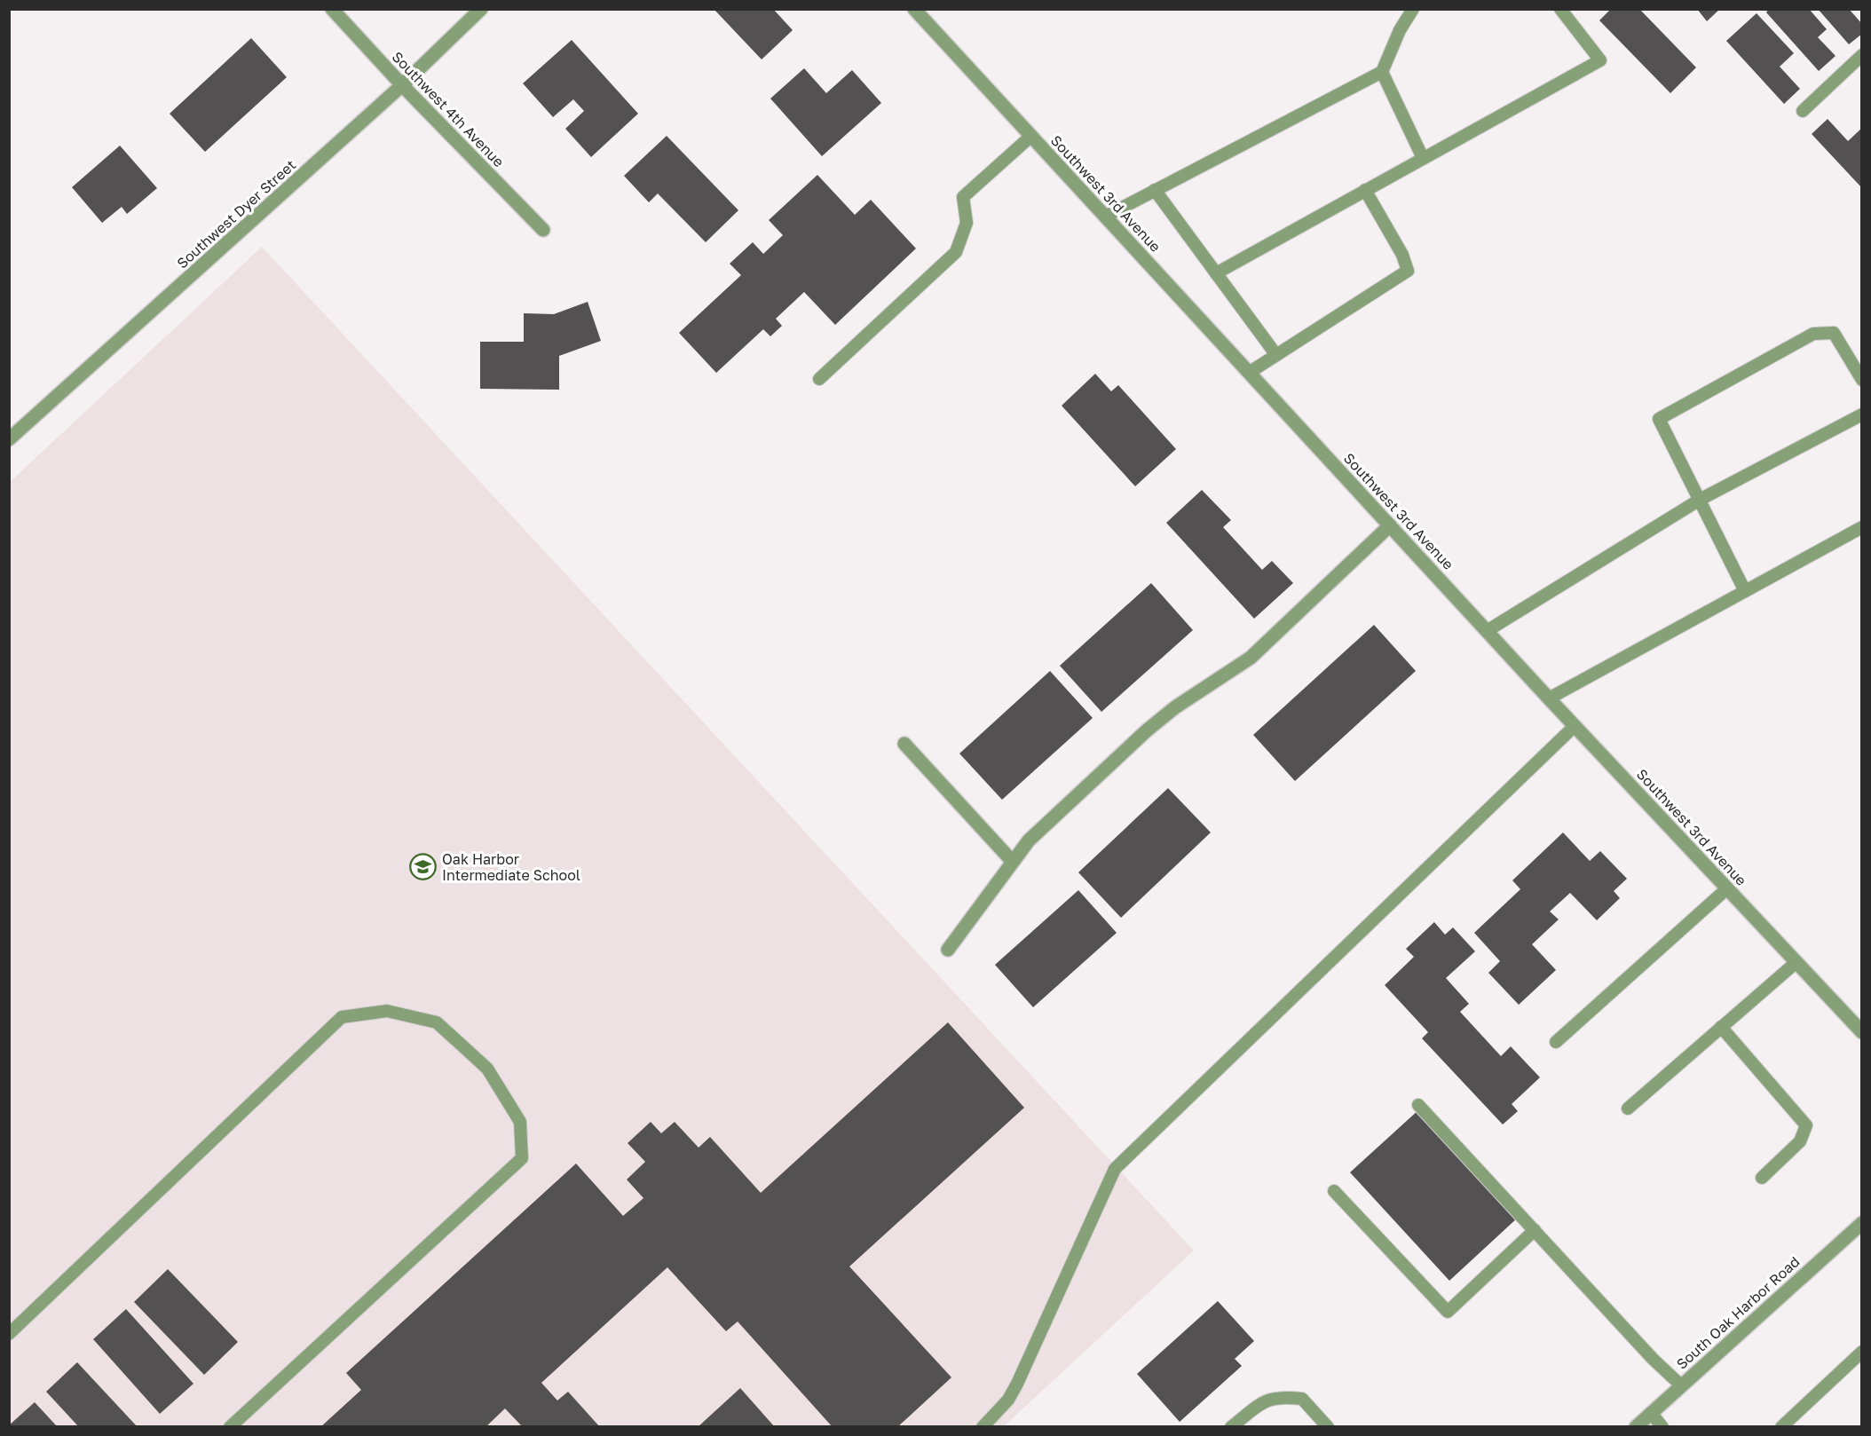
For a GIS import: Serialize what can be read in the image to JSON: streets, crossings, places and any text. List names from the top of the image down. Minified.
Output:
{"streets":{"street":["Southwest 4th Avenue","Southwest 3rd Avenue","Southwest Dyer Street","South Oak Harbor Road"]},"crossings":[["Southwest 4th Avenue","Southwest Dyer Street"]],"places":{"school or university":["Oak Harbor Intermediate School"]}}
